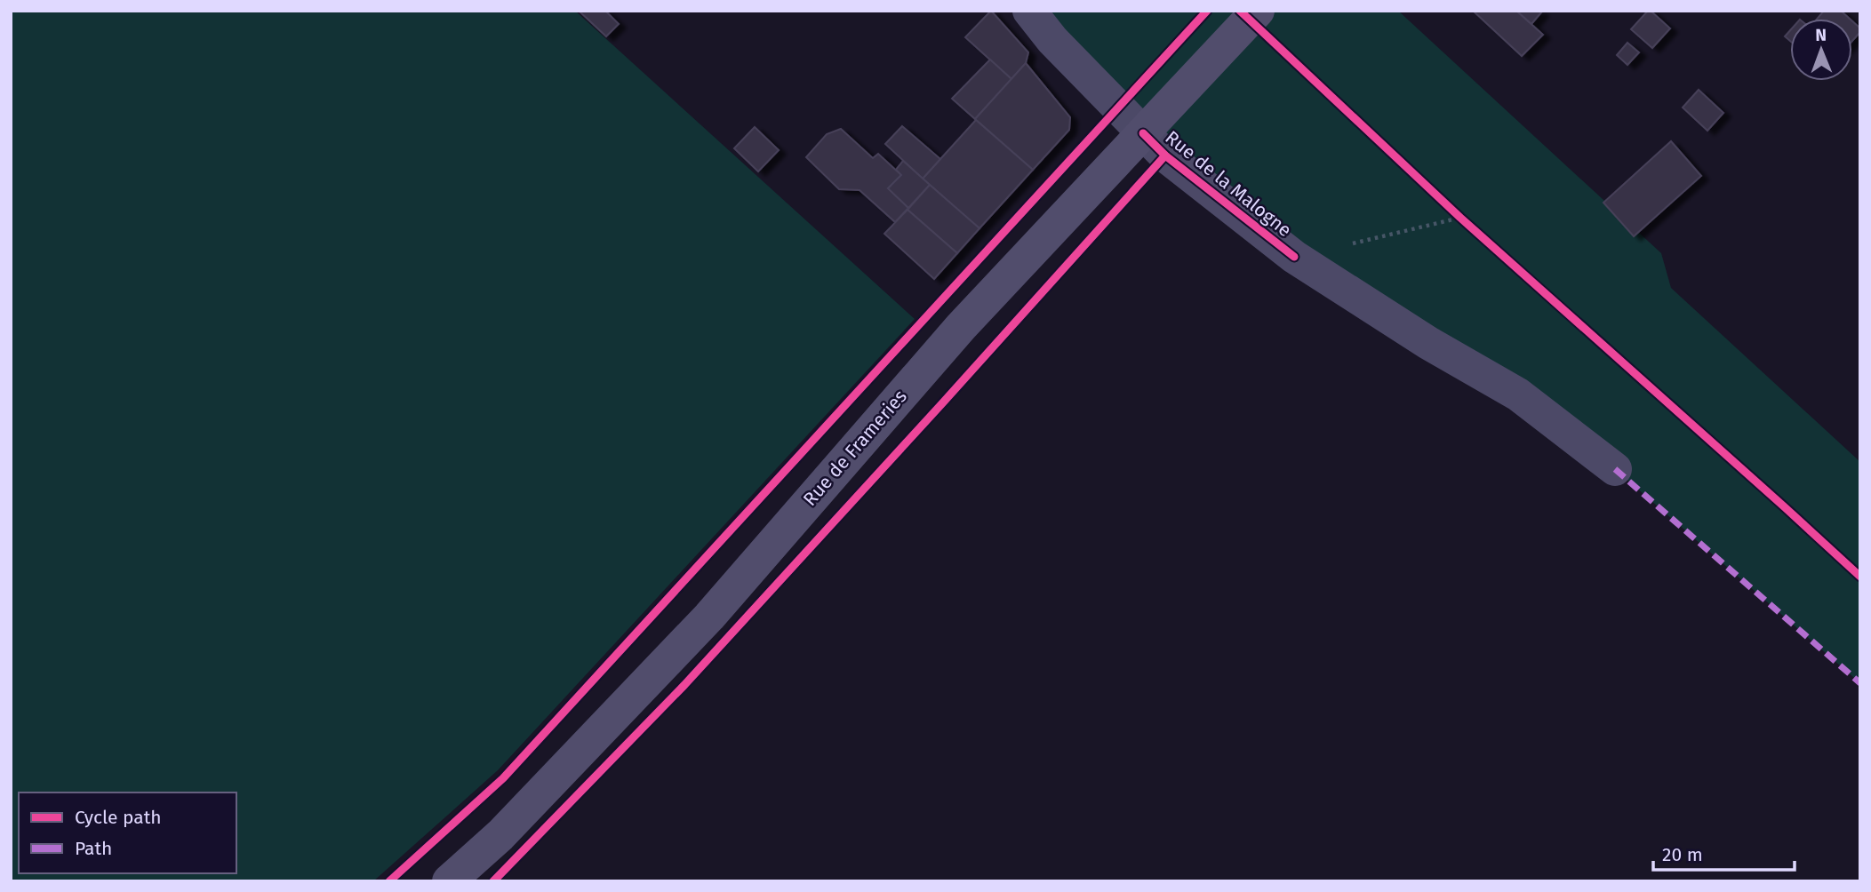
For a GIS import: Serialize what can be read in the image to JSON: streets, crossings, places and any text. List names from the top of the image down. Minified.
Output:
{"streets":{"main road":["Rue de Frameries"],"street":["Rue de la Malogne"]},"crossings":[["Rue de la Malogne","Rue de Frameries"]],"legend":["Cycle path","Path"],"scale_bar":"20 m","north":"top"}
